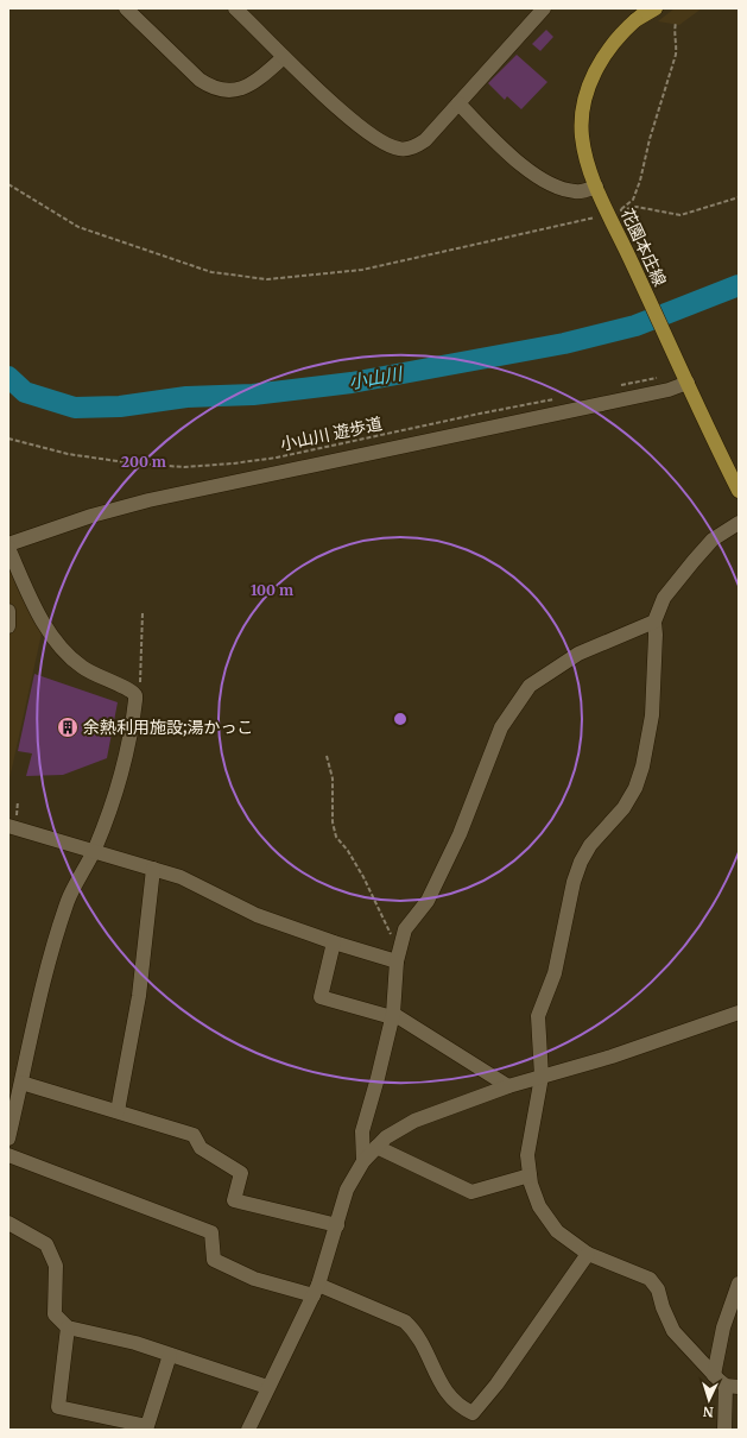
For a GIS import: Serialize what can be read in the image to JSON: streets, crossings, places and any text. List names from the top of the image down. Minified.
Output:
{"streets":{"main road":["花園本庄線"],"path":["小山川 遊歩道"]},"water":["小山川"],"places":{"building":["余熱利用施設;湯かっこ"]},"north":"bottom","rings":["200 m","100 m"]}
